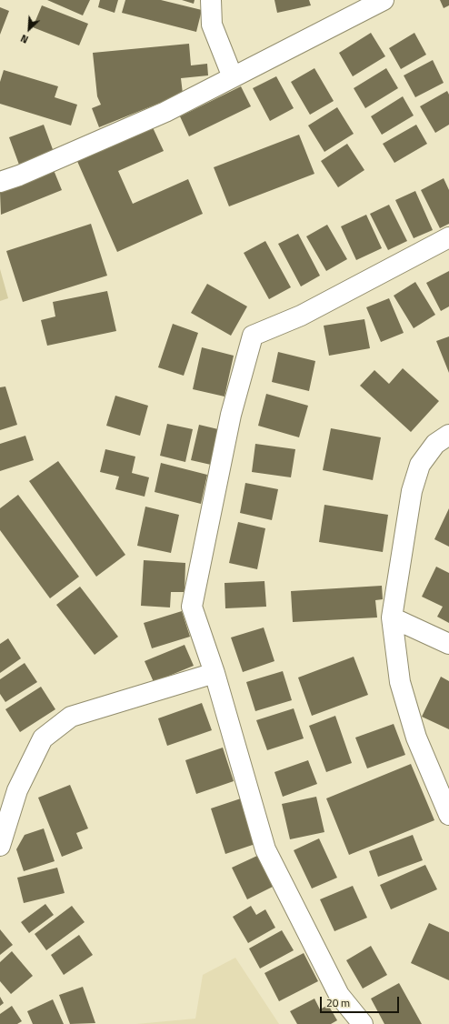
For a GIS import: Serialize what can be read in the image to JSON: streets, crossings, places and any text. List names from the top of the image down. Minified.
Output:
{"scale_bar":"20 m","north":"bottom left"}
